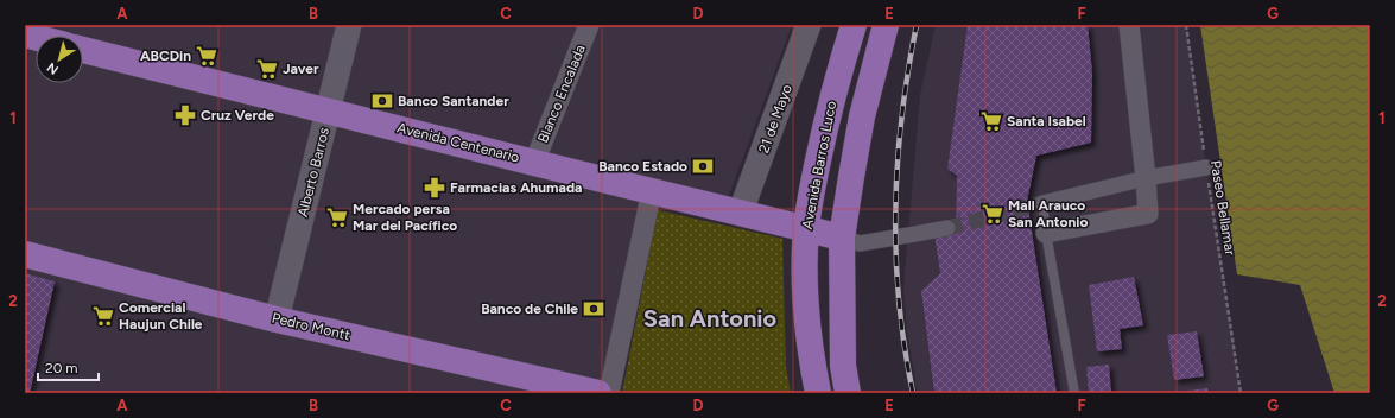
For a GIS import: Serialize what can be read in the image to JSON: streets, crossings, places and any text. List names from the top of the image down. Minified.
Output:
{"streets":{"main road":["Avenida Centenario","Avenida Barros Luco","Pedro Montt"],"street":["Blanco Encalada","21 de Mayo","Alberto Barros"],"path":["Paseo Bellamar"]},"crossings":[["Blanco Encalada","Avenida Centenario"],["21 de Mayo","Avenida Centenario"],["Avenida Centenario","Avenida Barros Luco"],["Avenida Centenario","Alberto Barros"],["Alberto Barros","Pedro Montt"]],"districts":["San Antonio"],"places":{"supermarket":["ABCDin","Javer","Santa Isabel","Mall Arauco San Antonio","Mercado persa Mar del Pacífico","Comercial Haujun Chile"],"bank":["Banco Santander","Banco Estado","Banco de Chile"],"pharmacy":["Cruz Verde","Farmacias Ahumada"]},"scale_bar":"20 m","north":"bottom left","grid":{"columns":["A","B","C","D","E","F","G"],"rows":["1","2"]}}
